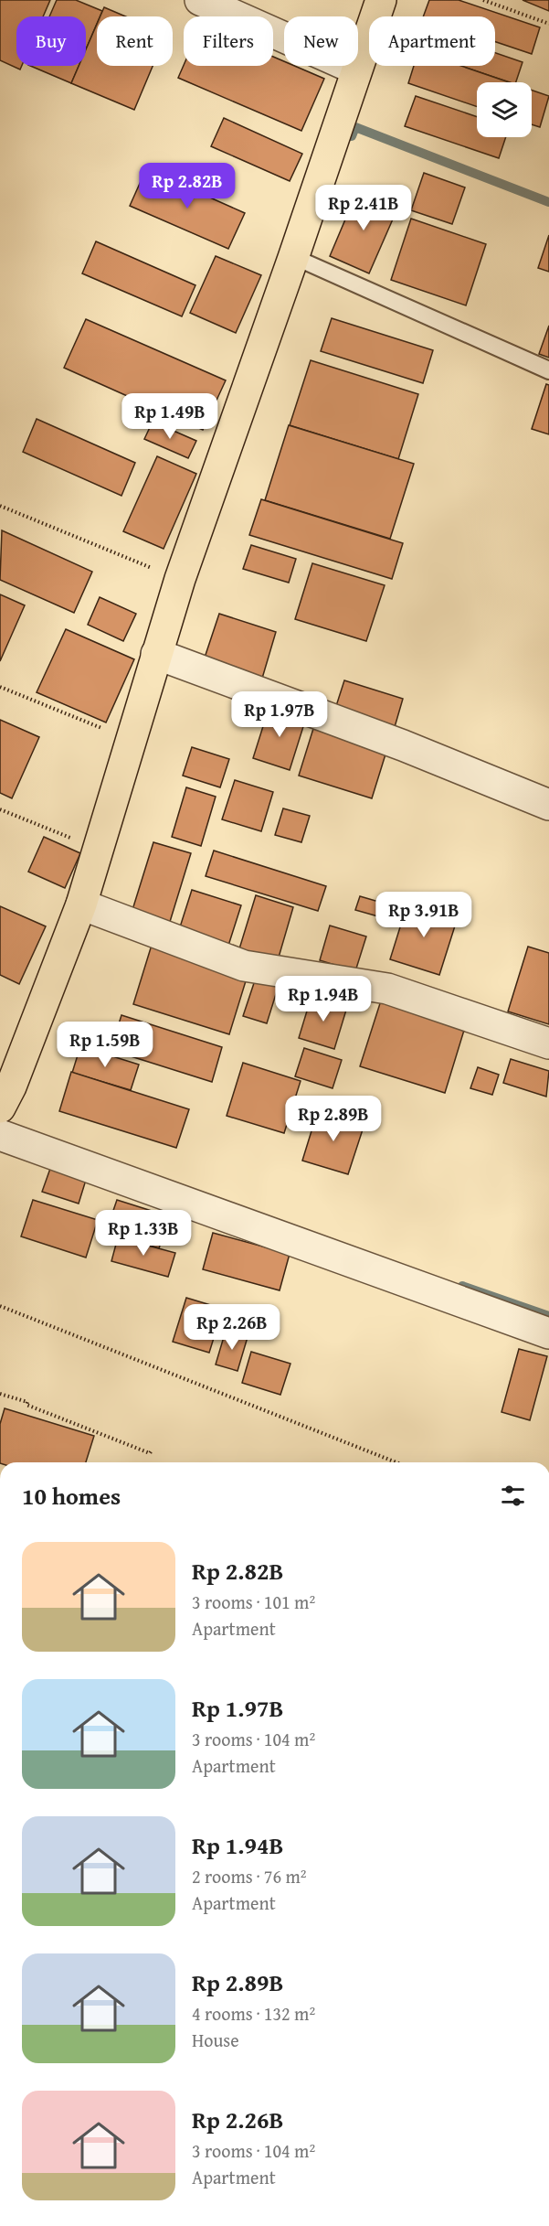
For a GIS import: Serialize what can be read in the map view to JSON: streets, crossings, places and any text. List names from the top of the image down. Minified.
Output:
{"page":{"chip":["Buy","Rent","Filters","New","Apartment"],"price":["Rp 2.82B","Rp 2.41B","Rp 1.49B","Rp 1.97B","Rp 3.91B","Rp 1.94B","Rp 1.59B","Rp 2.89B","Rp 1.33B","Rp 2.26B"],"heading":"10 homes","list":[{"name":"Rp 2.82B","note":"3 rooms · 101 m² · Apartment"},{"name":"Rp 1.97B","note":"3 rooms · 104 m² · Apartment"},{"name":"Rp 1.94B","note":"2 rooms · 76 m² · Apartment"},{"name":"Rp 2.89B","note":"4 rooms · 132 m² · House"},{"name":"Rp 2.26B","note":"3 rooms · 104 m² · Apartment"}]}}
